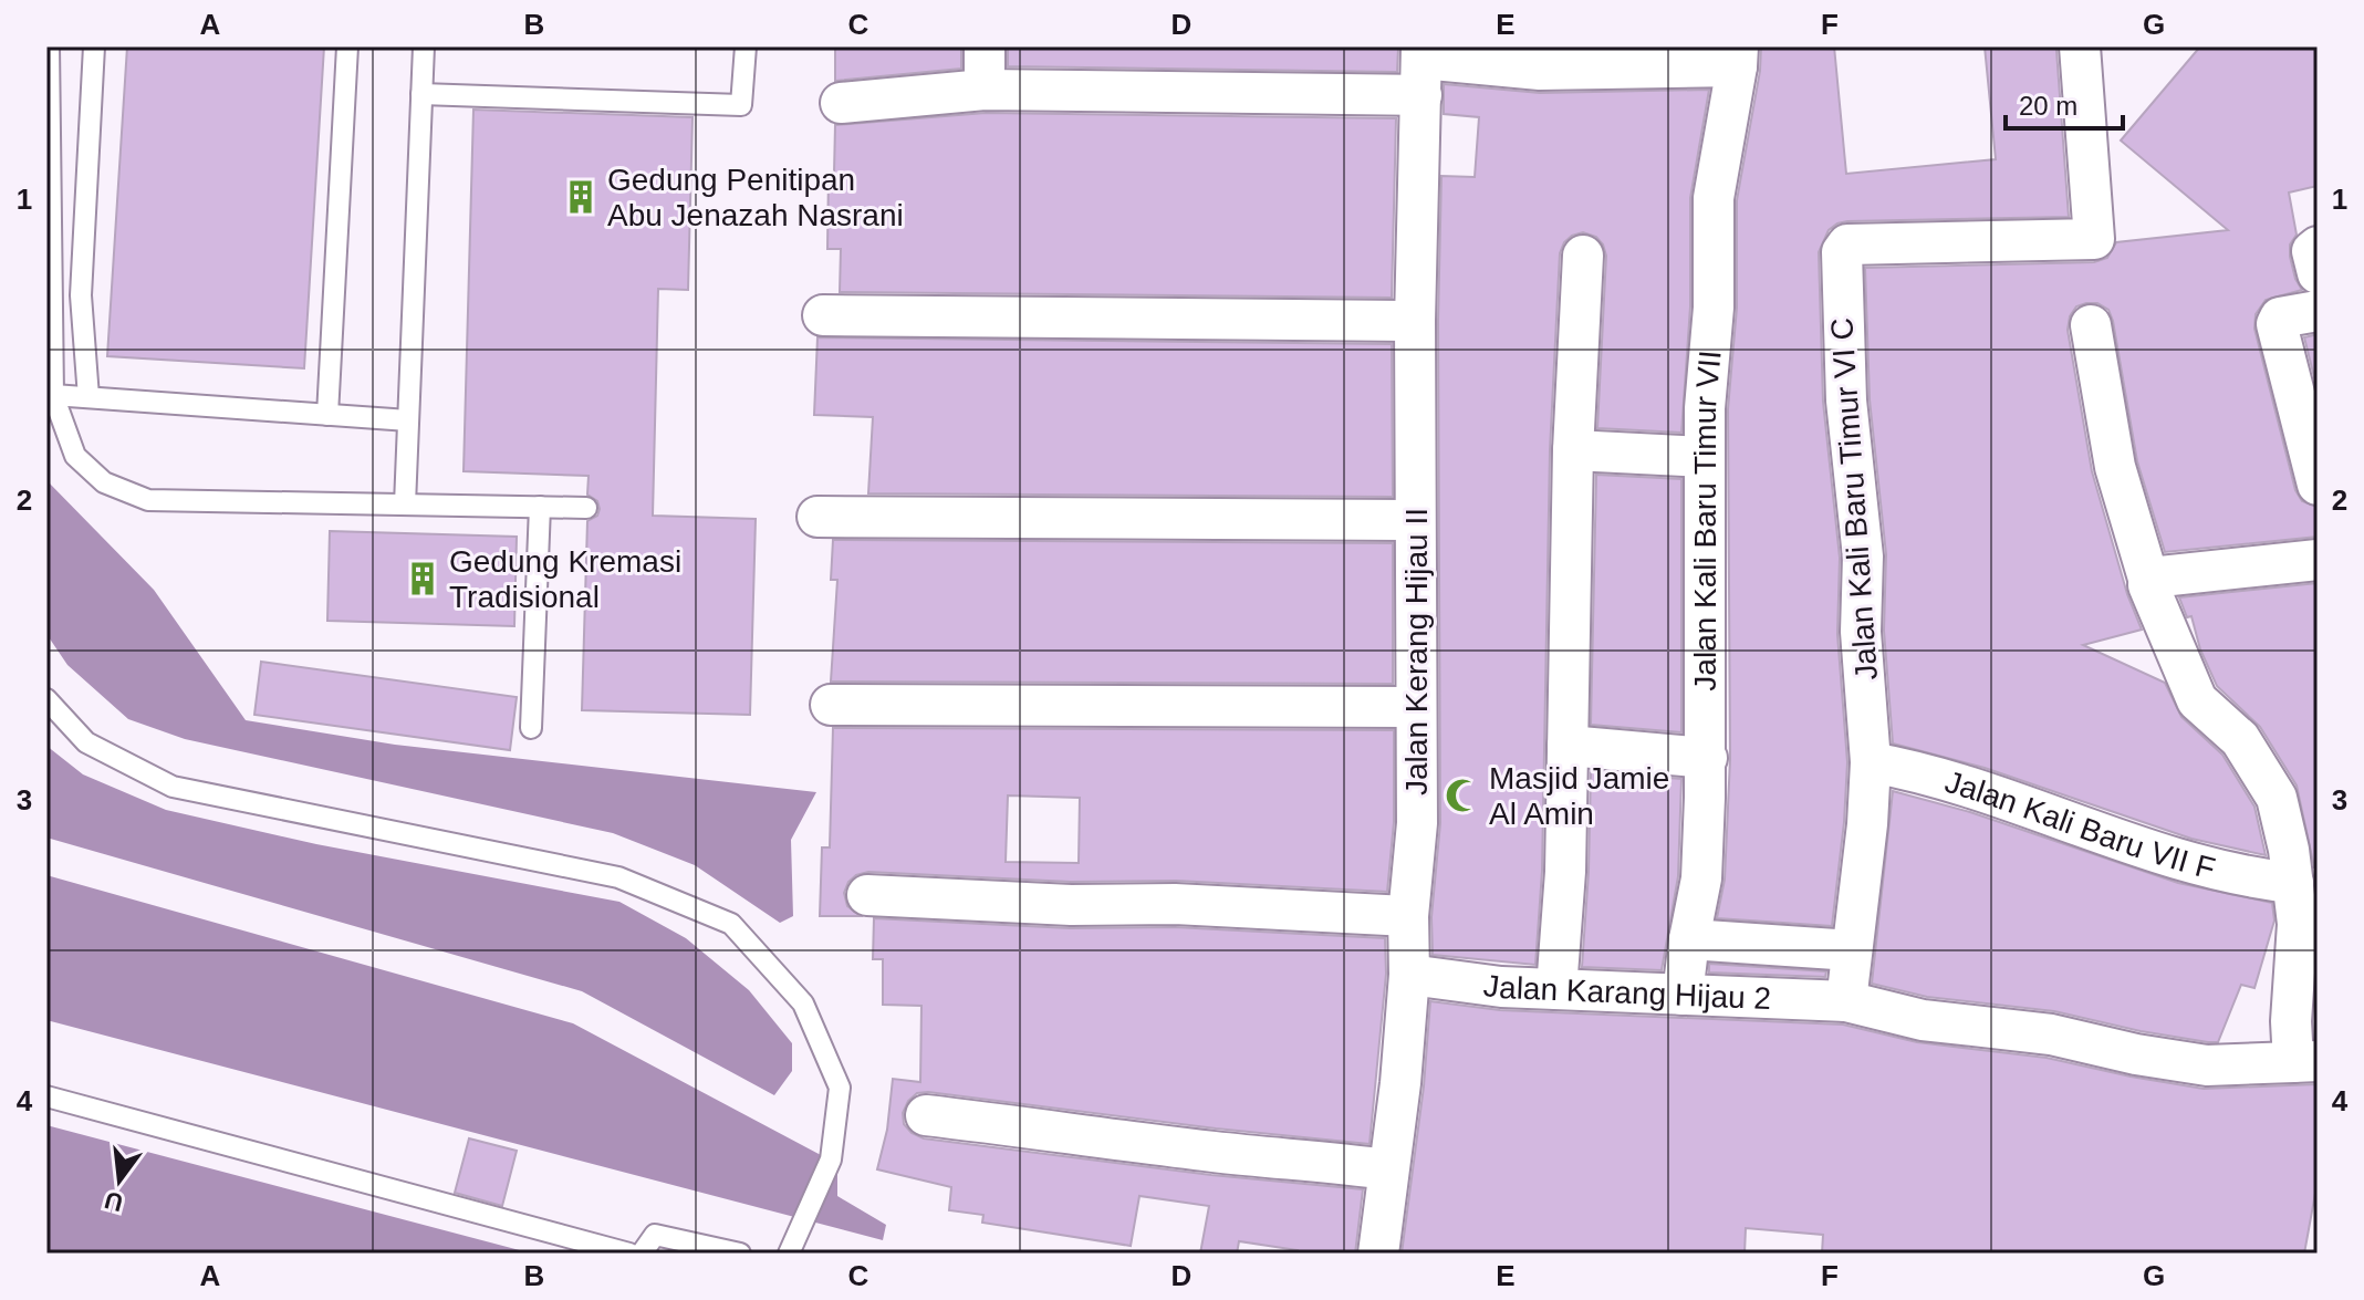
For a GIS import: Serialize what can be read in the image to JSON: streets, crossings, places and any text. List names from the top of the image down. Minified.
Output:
{"streets":{"street":["Jalan Kali Baru Timur VI C","Jalan Kali Baru Timur VII","Jalan Kerang Hijau II","Jalan Kali Baru VII F","Jalan Karang Hijau 2"]},"crossings":[["Jalan Kali Baru Timur VI C","Jalan Kali Baru VII F"],["Jalan Kali Baru Timur VI C","Jalan Karang Hijau 2"],["Jalan Kali Baru Timur VII","Jalan Karang Hijau 2"],["Jalan Kerang Hijau II","Jalan Karang Hijau 2"]],"places":{"building":["Gedung Penitipan Abu Jenazah Nasrani","Gedung Kremasi Tradisional"],"mosque":["Masjid Jamie Al Amin"]},"scale_bar":"20 m","north":"bottom","grid":{"columns":["A","B","C","D","E","F","G"],"rows":["1","2","3","4"]}}
